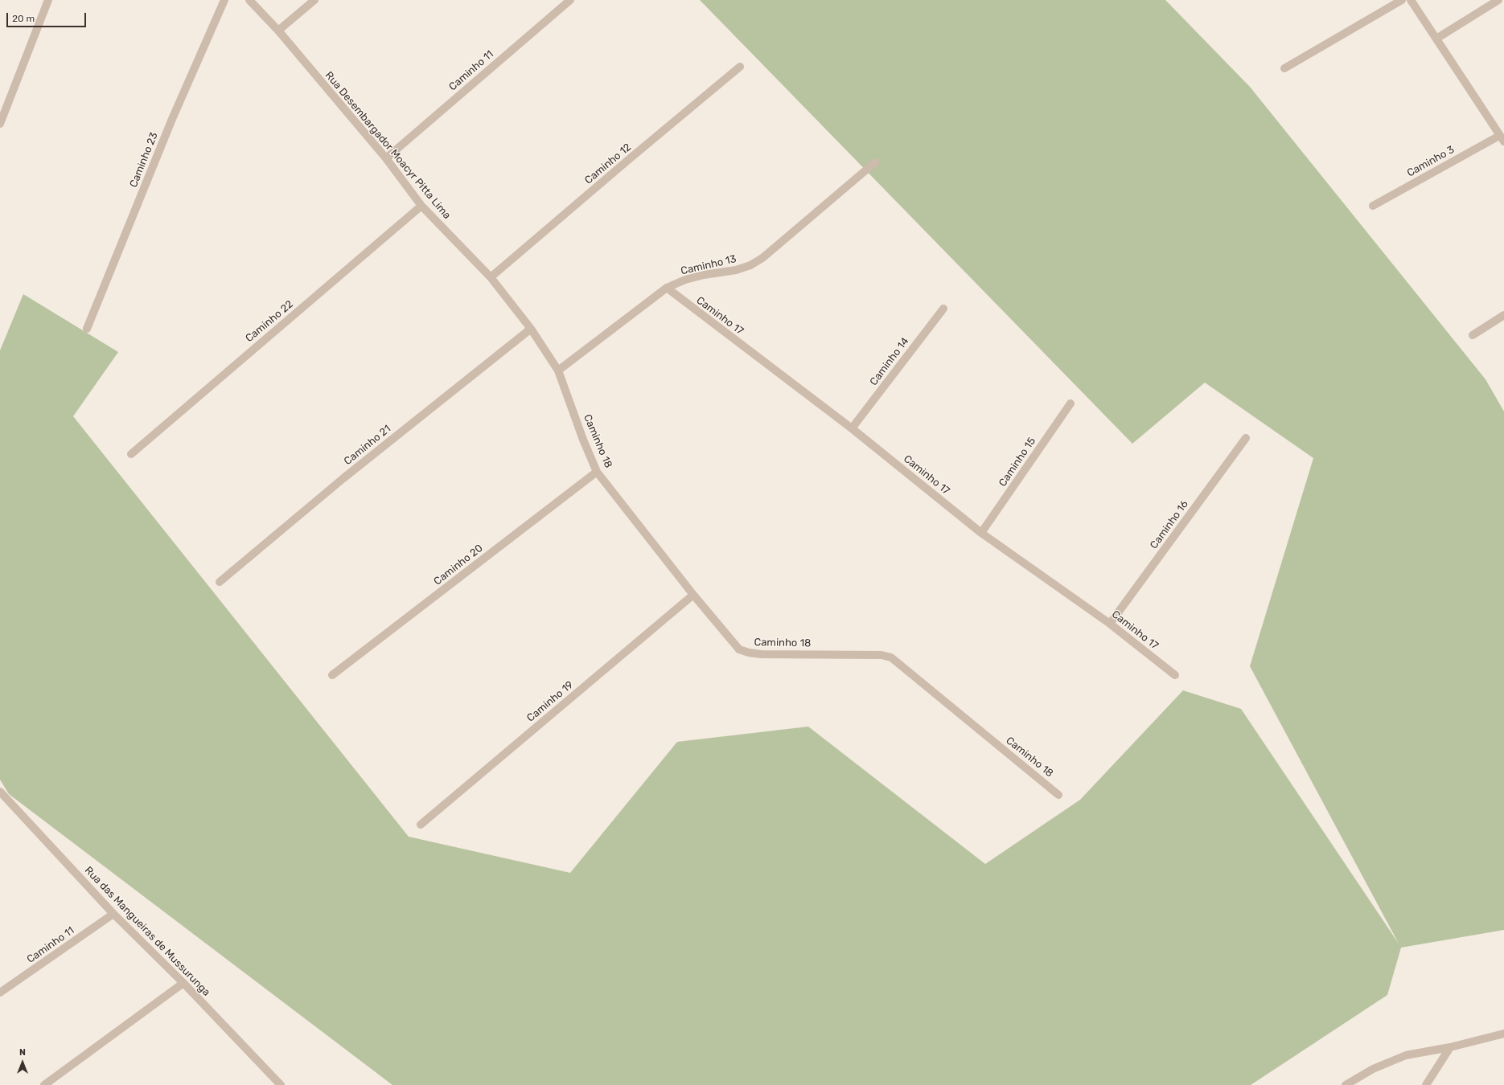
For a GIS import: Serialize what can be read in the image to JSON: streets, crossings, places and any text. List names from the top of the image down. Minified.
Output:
{"streets":{"street":["Caminho 11","Rua Desembargador Moacyr Pitta Lima","Caminho 23","Caminho 3","Caminho 12","Caminho 13","Caminho 17","Caminho 22","Caminho 14","Caminho 18","Caminho 21","Caminho 15","Caminho 16","Caminho 20","Caminho 19","Rua das Mangueiras de Mussurunga"]},"crossings":[["Caminho 11","Rua Desembargador Moacyr Pitta Lima"],["Caminho 11","Rua das Mangueiras de Mussurunga"],["Rua Desembargador Moacyr Pitta Lima","Caminho 12"],["Rua Desembargador Moacyr Pitta Lima","Caminho 13"],["Rua Desembargador Moacyr Pitta Lima","Caminho 22"],["Rua Desembargador Moacyr Pitta Lima","Caminho 18"],["Rua Desembargador Moacyr Pitta Lima","Caminho 21"],["Caminho 13","Caminho 17"],["Caminho 17","Caminho 14"],["Caminho 17","Caminho 15"],["Caminho 17","Caminho 16"],["Caminho 18","Caminho 20"],["Caminho 18","Caminho 19"]],"scale_bar":"20 m","north":"top"}
